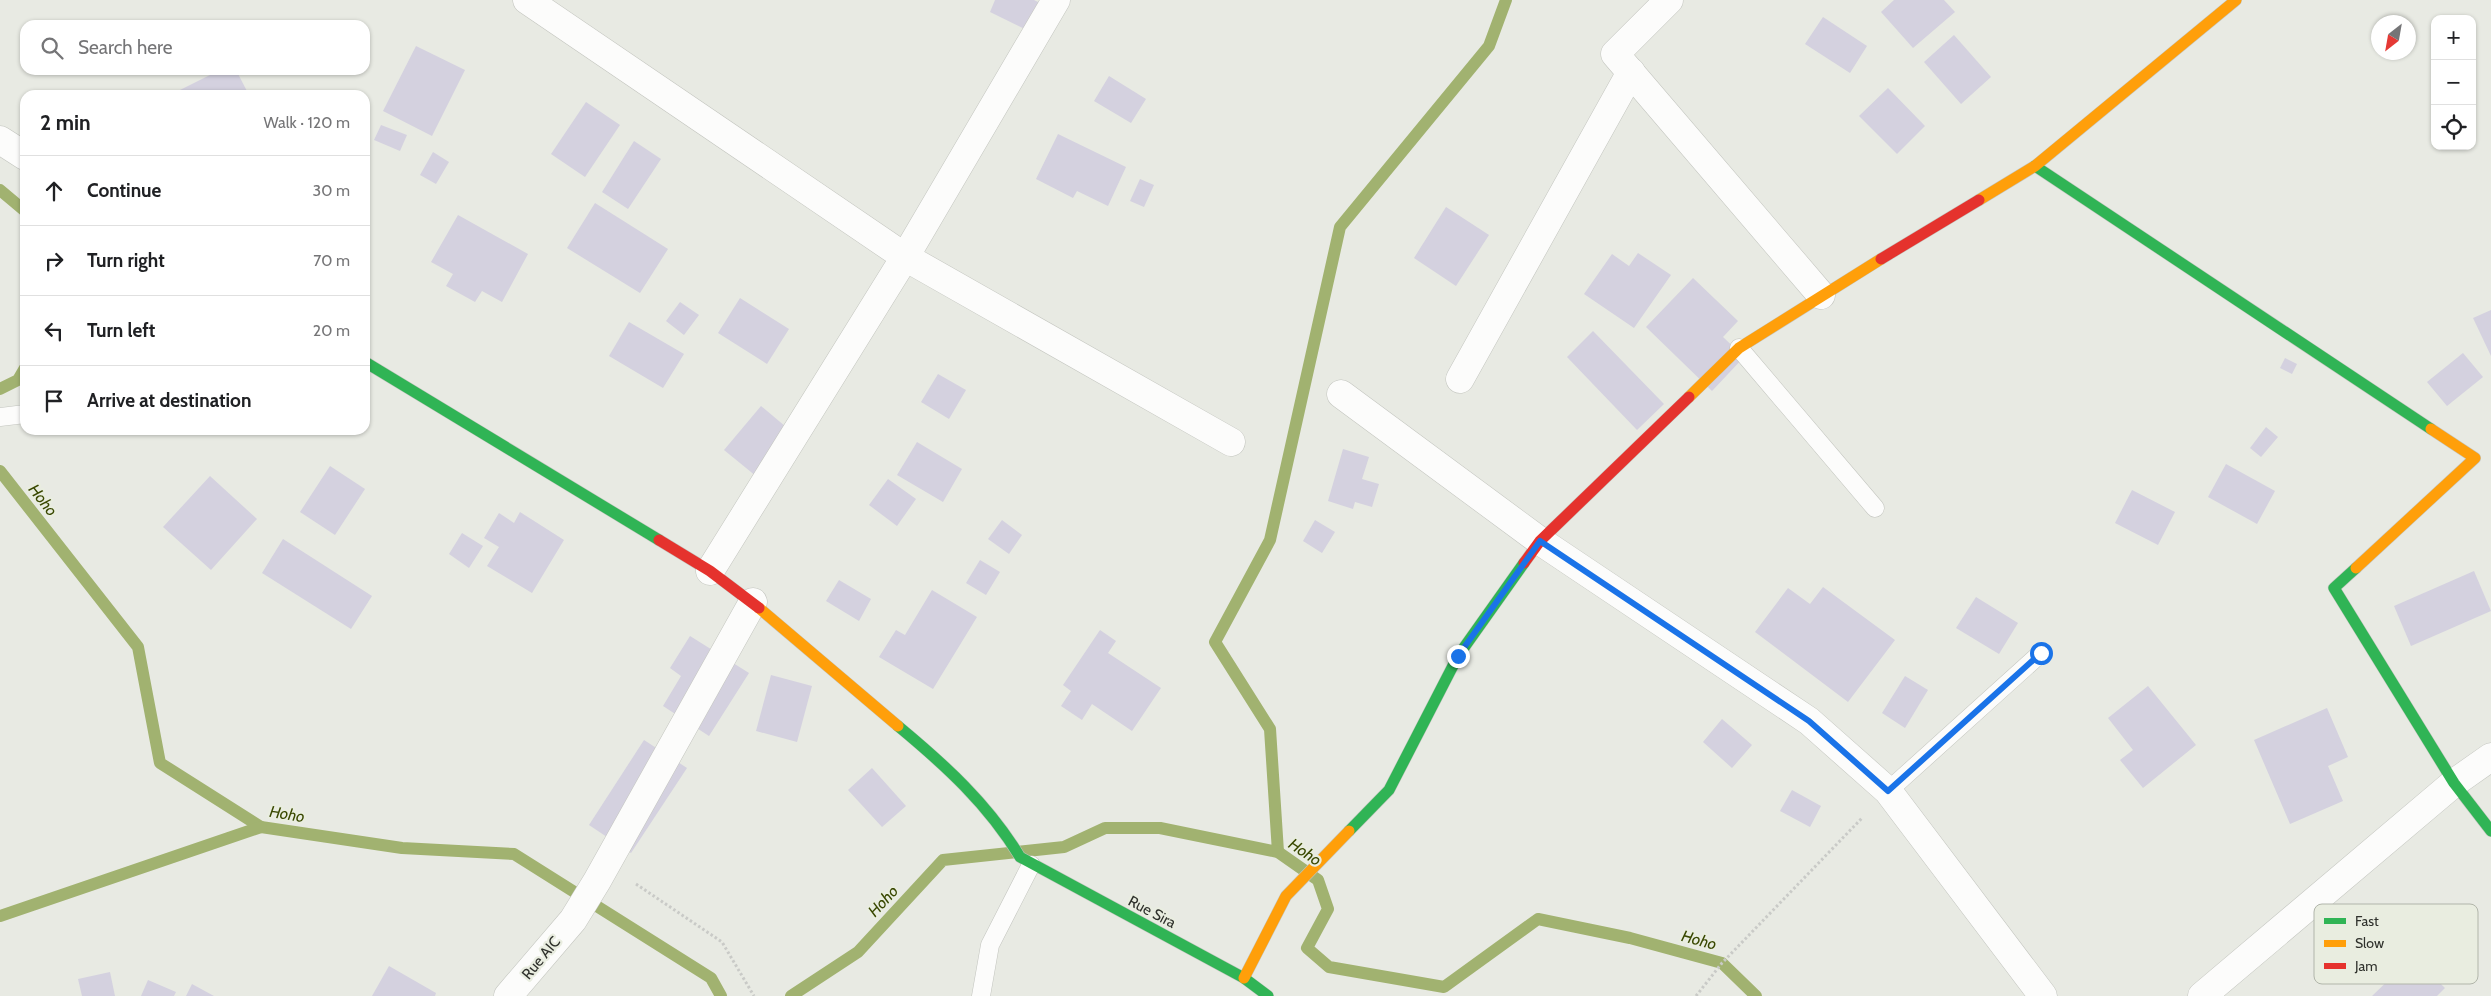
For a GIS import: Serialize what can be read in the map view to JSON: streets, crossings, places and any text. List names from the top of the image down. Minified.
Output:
{"streets":{"street":["Rue Sira","Rue AIC"]},"water":["Hoho"],"legend":["Fast","Slow","Jam"],"north":"bottom left","page":{"map_buttons":["+","−"],"search":"Search here","heading":["2 min","Walk · 120 m"],"list":[["Continue","30 m"],["Turn right","70 m"],["Turn left","20 m"],"Arrive at destination"]}}
